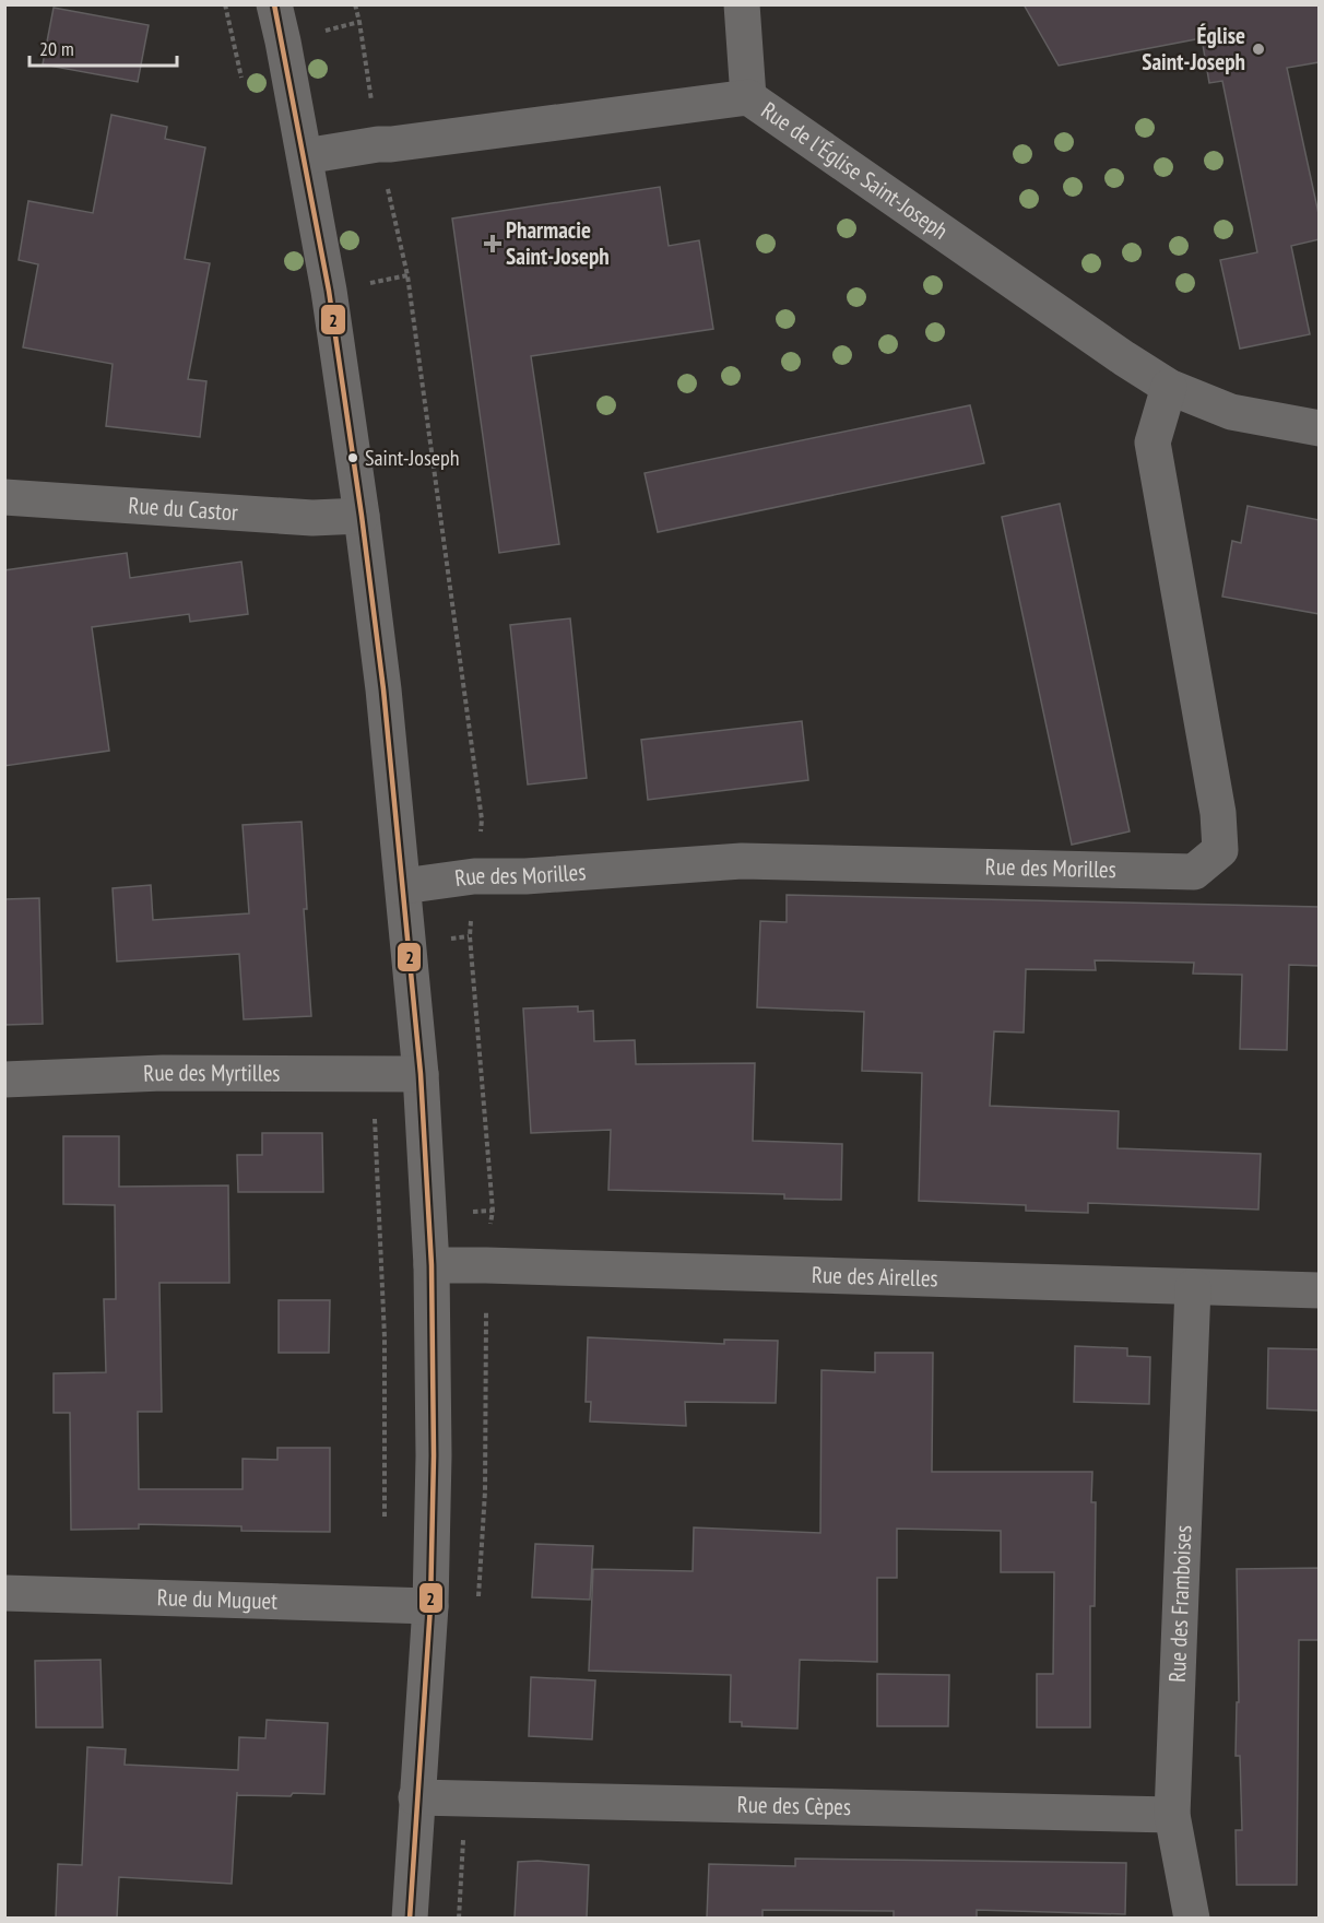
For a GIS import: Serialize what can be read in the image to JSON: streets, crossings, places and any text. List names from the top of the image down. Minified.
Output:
{"streets":{"street":["Rue de l'Église Saint-Joseph","Rue du Castor","Rue des Morilles","Rue des Myrtilles","Rue des Airelles","Rue du Muguet","Rue des Framboises","Rue des Cèpes"]},"crossings":[["Rue de l'Église Saint-Joseph","Rue des Morilles"],["Rue des Airelles","Rue des Framboises"],["Rue des Framboises","Rue des Cèpes"]],"places":{"other":["Église Saint-Joseph","Saint-Joseph"],"health":["Pharmacie Saint-Joseph"]},"lines":["transit line 2"],"scale_bar":"20 m"}
